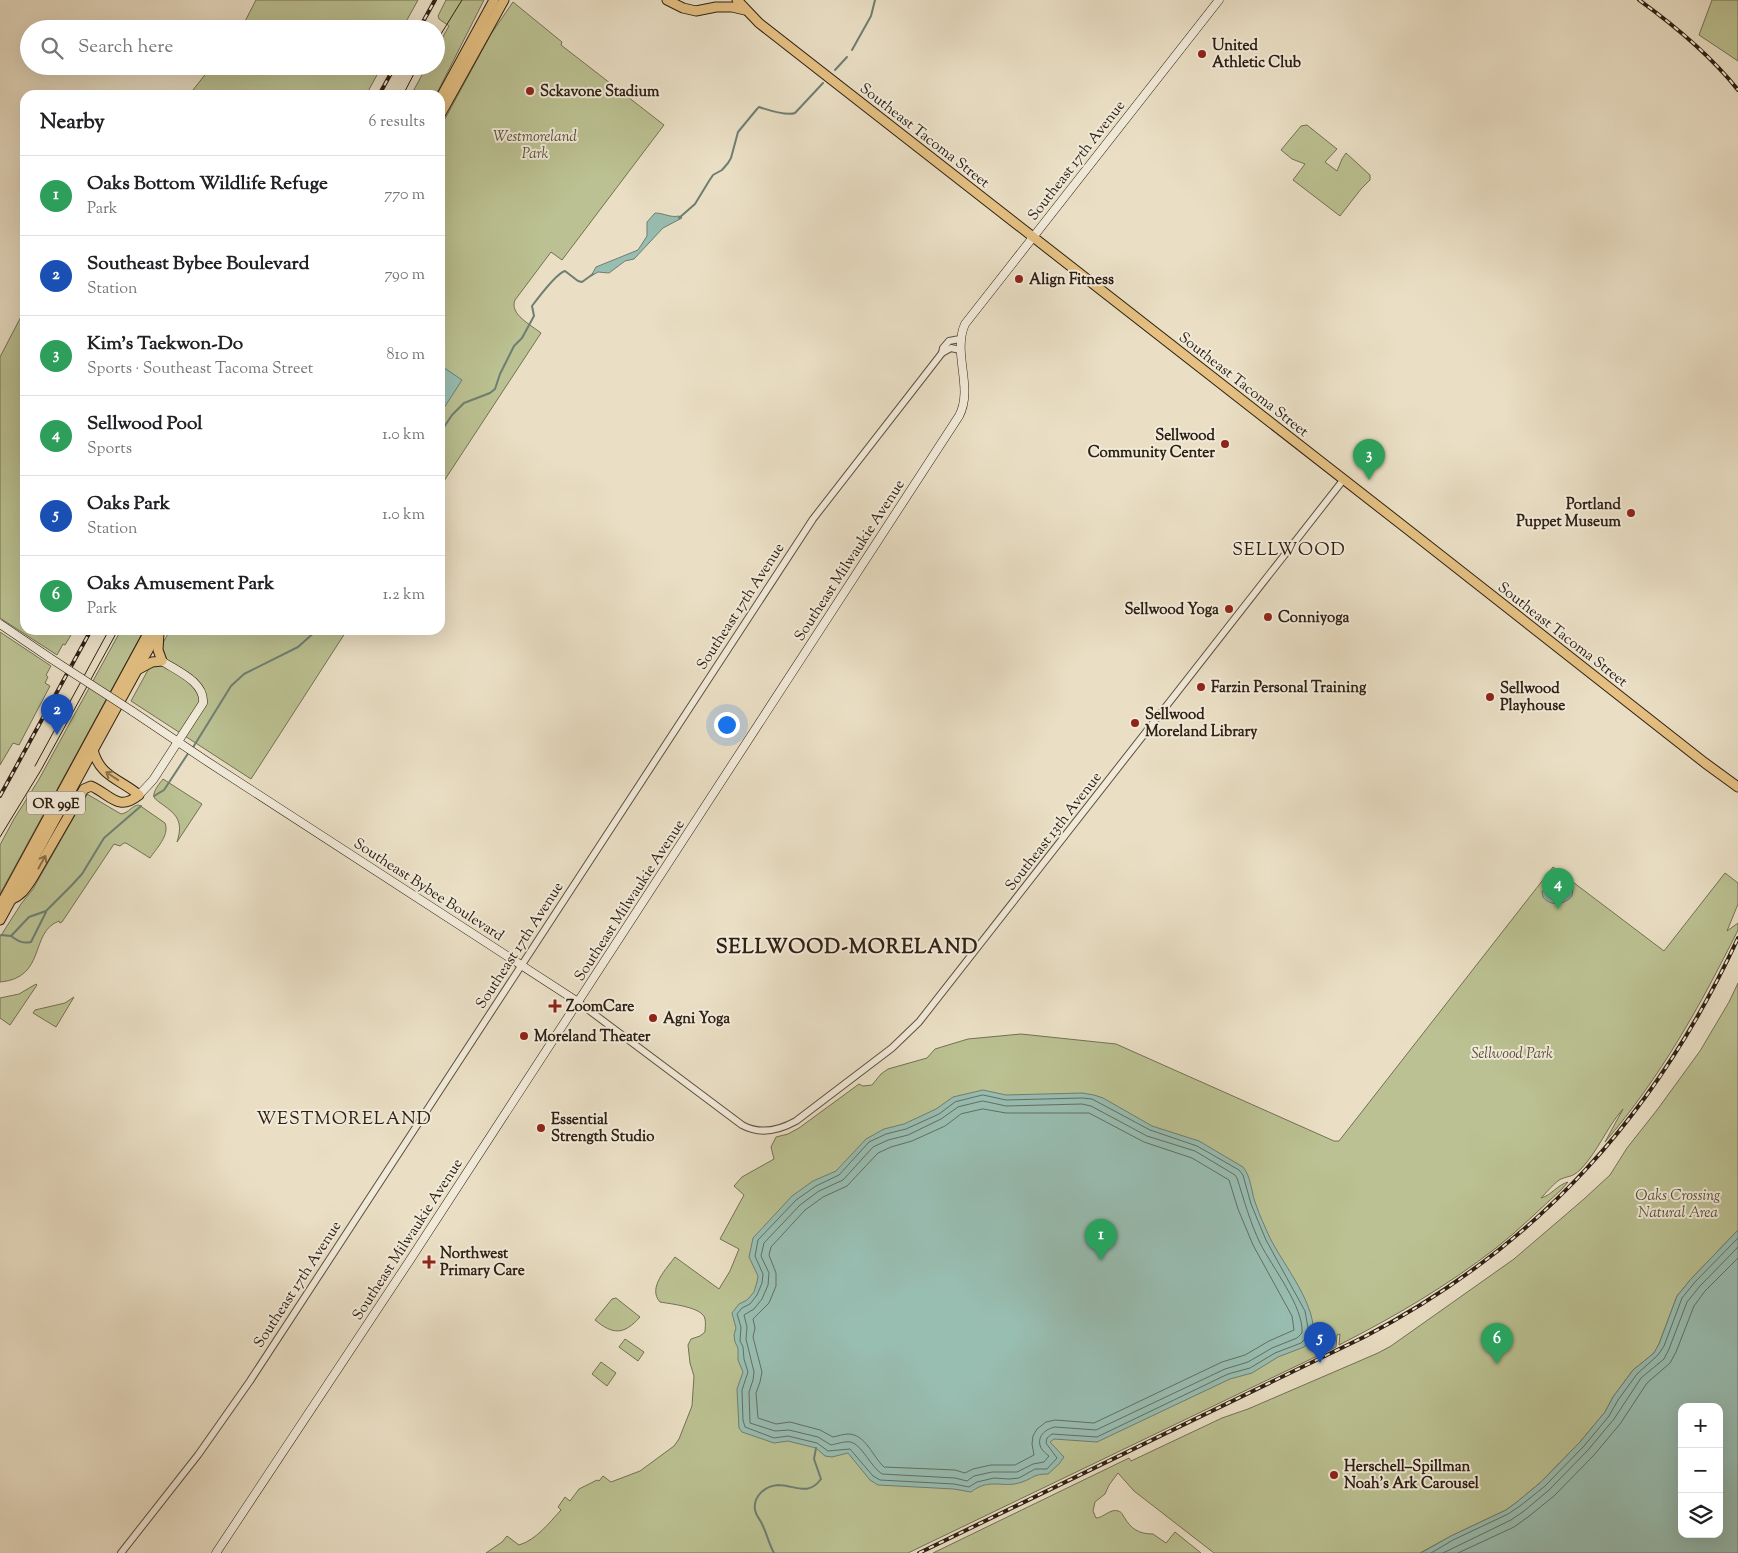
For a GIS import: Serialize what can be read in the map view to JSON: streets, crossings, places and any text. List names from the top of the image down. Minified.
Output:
{"streets":{"main road":["Southeast Tacoma Street","Southeast 17th Avenue","Southeast Milwaukie Avenue","OR 99E","Southeast Bybee Boulevard"],"street":["Southeast 13th Avenue"]},"crossings":[["Southeast Tacoma Street","Southeast 17th Avenue"],["Southeast Tacoma Street","Southeast 13th Avenue"],["Southeast 17th Avenue","Southeast Milwaukie Avenue"],["Southeast 17th Avenue","Southeast Bybee Boulevard"],["Southeast Milwaukie Avenue","Southeast Bybee Boulevard"],["Southeast 13th Avenue","Southeast Bybee Boulevard"]],"districts":["SELLWOOD","SELLWOOD-MORELAND","WESTMORELAND"],"parks":["Westmoreland Park","Sellwood Park","Oaks Crossing Natural Area"],"places":{"other":["United Athletic Club","Sckavone Stadium","Align Fitness","Sellwood Community Center","Portland Puppet Museum","Sellwood Yoga","Conniyoga","Farzin Personal Training","Sellwood Playhouse","Sellwood Moreland Library","Agni Yoga","Moreland Theater","Essential Strength Studio","Herschell–Spillman Noah's Ark Carousel"],"health":["ZoomCare","Northwest Primary Care"]},"page":{"search":"Search here","heading":["Nearby","6 results"],"list":[{"mark":"1","name":"Oaks Bottom Wildlife Refuge","note":"Park","value":"770 m"},{"mark":"2","name":"Southeast Bybee Boulevard","note":"Station","value":"790 m"},{"mark":"3","name":"Kim's Taekwon-Do","note":"Sports · Southeast Tacoma Street","value":"810 m"},{"mark":"4","name":"Sellwood Pool","note":"Sports","value":"1.0 km"},{"mark":"5","name":"Oaks Park","note":"Station","value":"1.0 km"},{"mark":"6","name":"Oaks Amusement Park","note":"Park","value":"1.2 km"}],"pins":["3","2","4","1","5","6"],"map_buttons":["+","−"]}}
